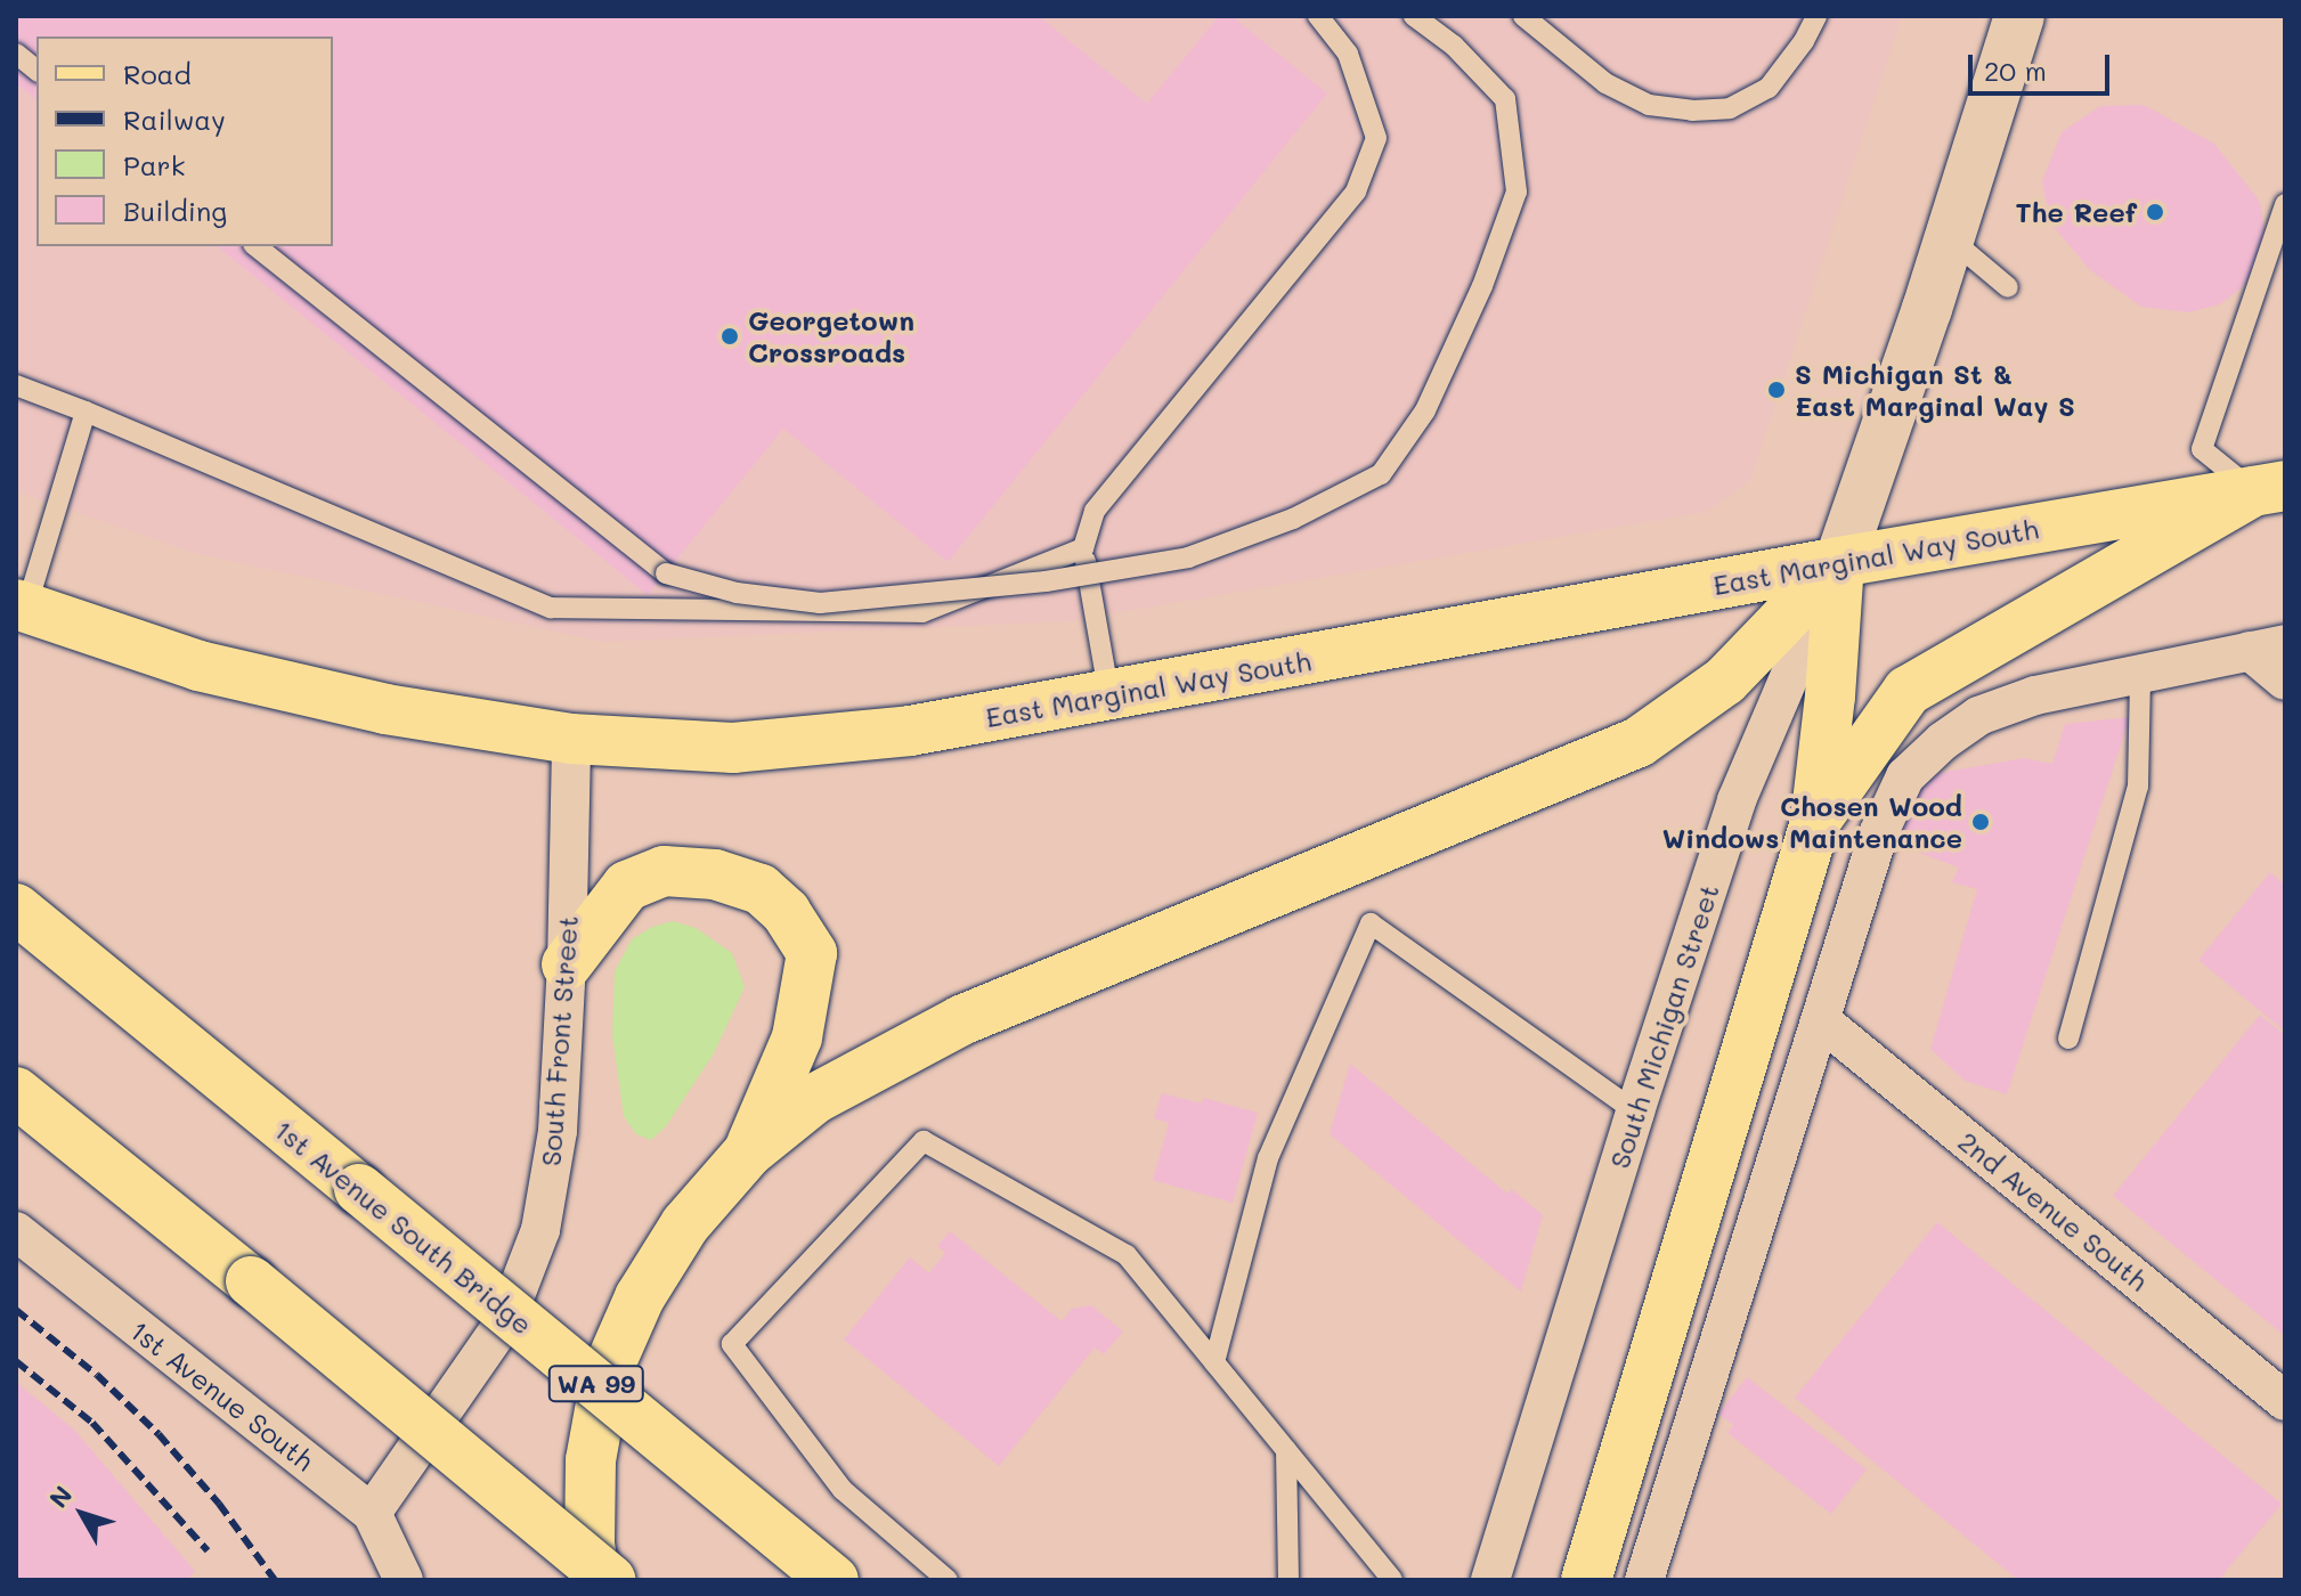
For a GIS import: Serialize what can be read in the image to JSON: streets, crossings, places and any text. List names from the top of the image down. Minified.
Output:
{"streets":{"main road":["East Marginal Way South","South Michigan Street","1st Avenue South Bridge","WA 99"],"street":["South Front Street","2nd Avenue South","1st Avenue South"]},"crossings":[["East Marginal Way South","South Michigan Street"],["East Marginal Way South","South Front Street"],["South Front Street","1st Avenue South"]],"places":["The Reef","Georgetown Crossroads","S Michigan St & East Marginal Way S","Chosen Wood Windows Maintenance"],"legend":["Road","Railway","Park","Building"],"scale_bar":"20 m","north":"top left"}
